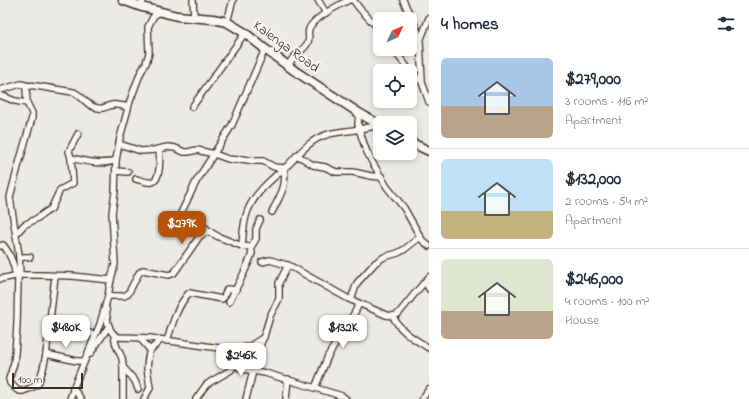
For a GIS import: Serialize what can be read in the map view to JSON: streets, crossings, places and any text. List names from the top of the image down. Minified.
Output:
{"streets":{"main road":["Kalenga Road"]},"scale_bar":"100 m","north":"top right","page":{"heading":"4 homes","list":[{"name":"$279,000","note":"3 rooms · 116 m² · Apartment"},{"name":"$132,000","note":"2 rooms · 54 m² · Apartment"},{"name":"$246,000","note":"4 rooms · 100 m² · House"}],"price":["$279K","$480K","$132K","$246K"],"scale":"100 m"}}
